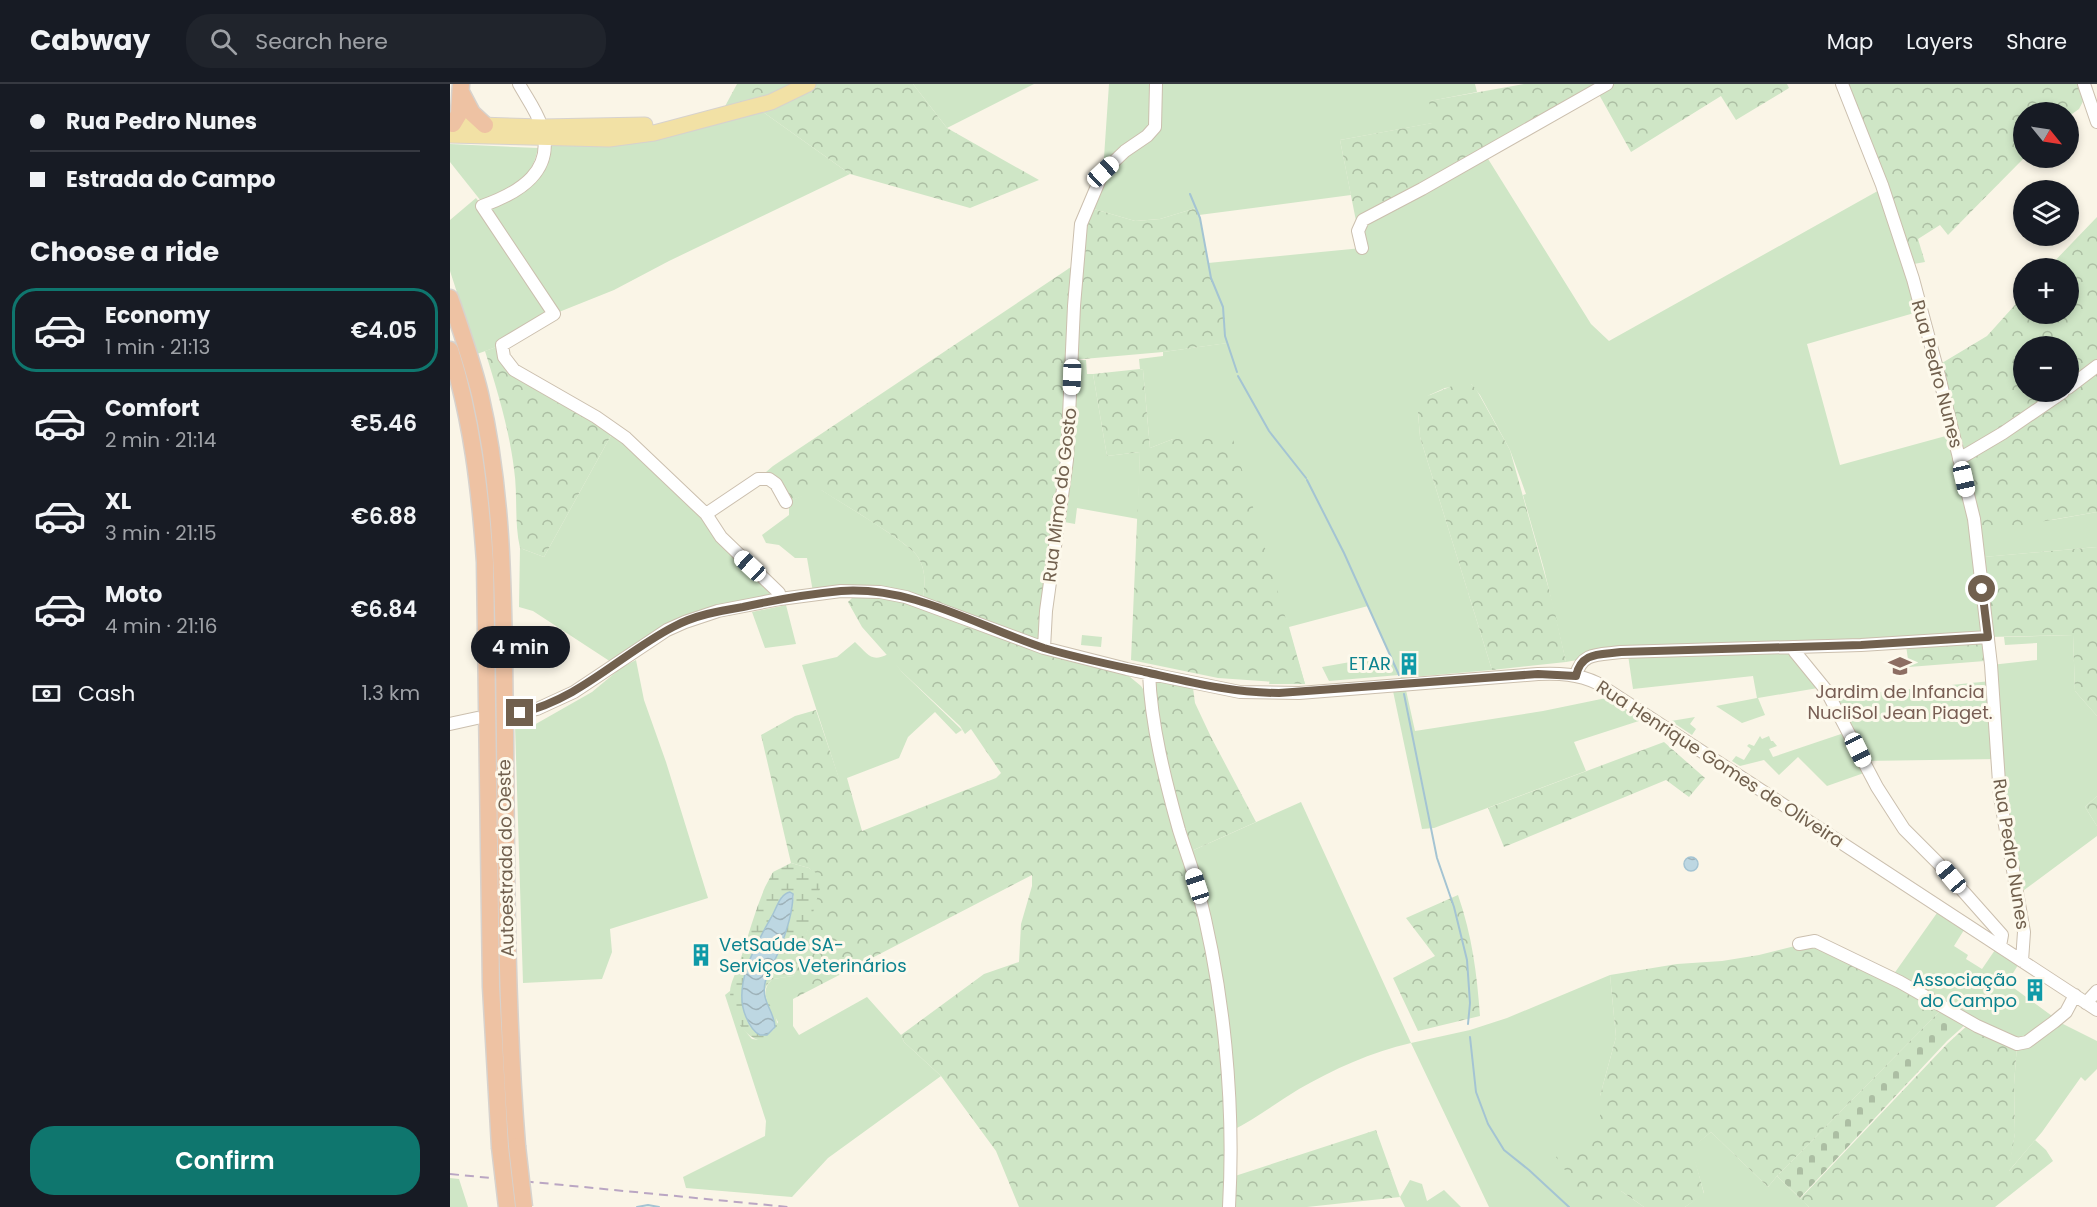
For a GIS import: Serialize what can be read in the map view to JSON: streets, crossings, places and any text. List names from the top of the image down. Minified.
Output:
{"streets":{"highway":["Autoestrada do Oeste"],"street":["Rua Pedro Nunes","Rua Mimo do Gosto","Rua Henrique Gomes de Oliveira"]},"crossings":[["Rua Pedro Nunes","Rua Henrique Gomes de Oliveira"],["Rua Mimo do Gosto","Rua Henrique Gomes de Oliveira"]],"places":{"building":["ETAR","VetSaúde SA- Serviços Veterinários","Associação do Campo"],"school or university":["Jardim de Infancia NucliSol Jean Piaget."]},"north":"bottom right","page":{"header":"Cabway","search":"Search here","nav":["Map","Layers","Share"],"banner":["Rua Pedro Nunes","Estrada do Campo"],"map_buttons":["+","−"],"heading":"Choose a ride","list":[{"name":"Economy","note":"1 min · 21:13","value":"€4.05"},{"name":"Comfort","note":"2 min · 21:14","value":"€5.46"},{"name":"XL","note":"3 min · 21:15","value":"€6.88"},{"name":"Moto","note":"4 min · 21:16","value":"€6.84"}],"bubble":"4 min","pay":["Cash","1.3 km"],"buttons":"Confirm"}}
